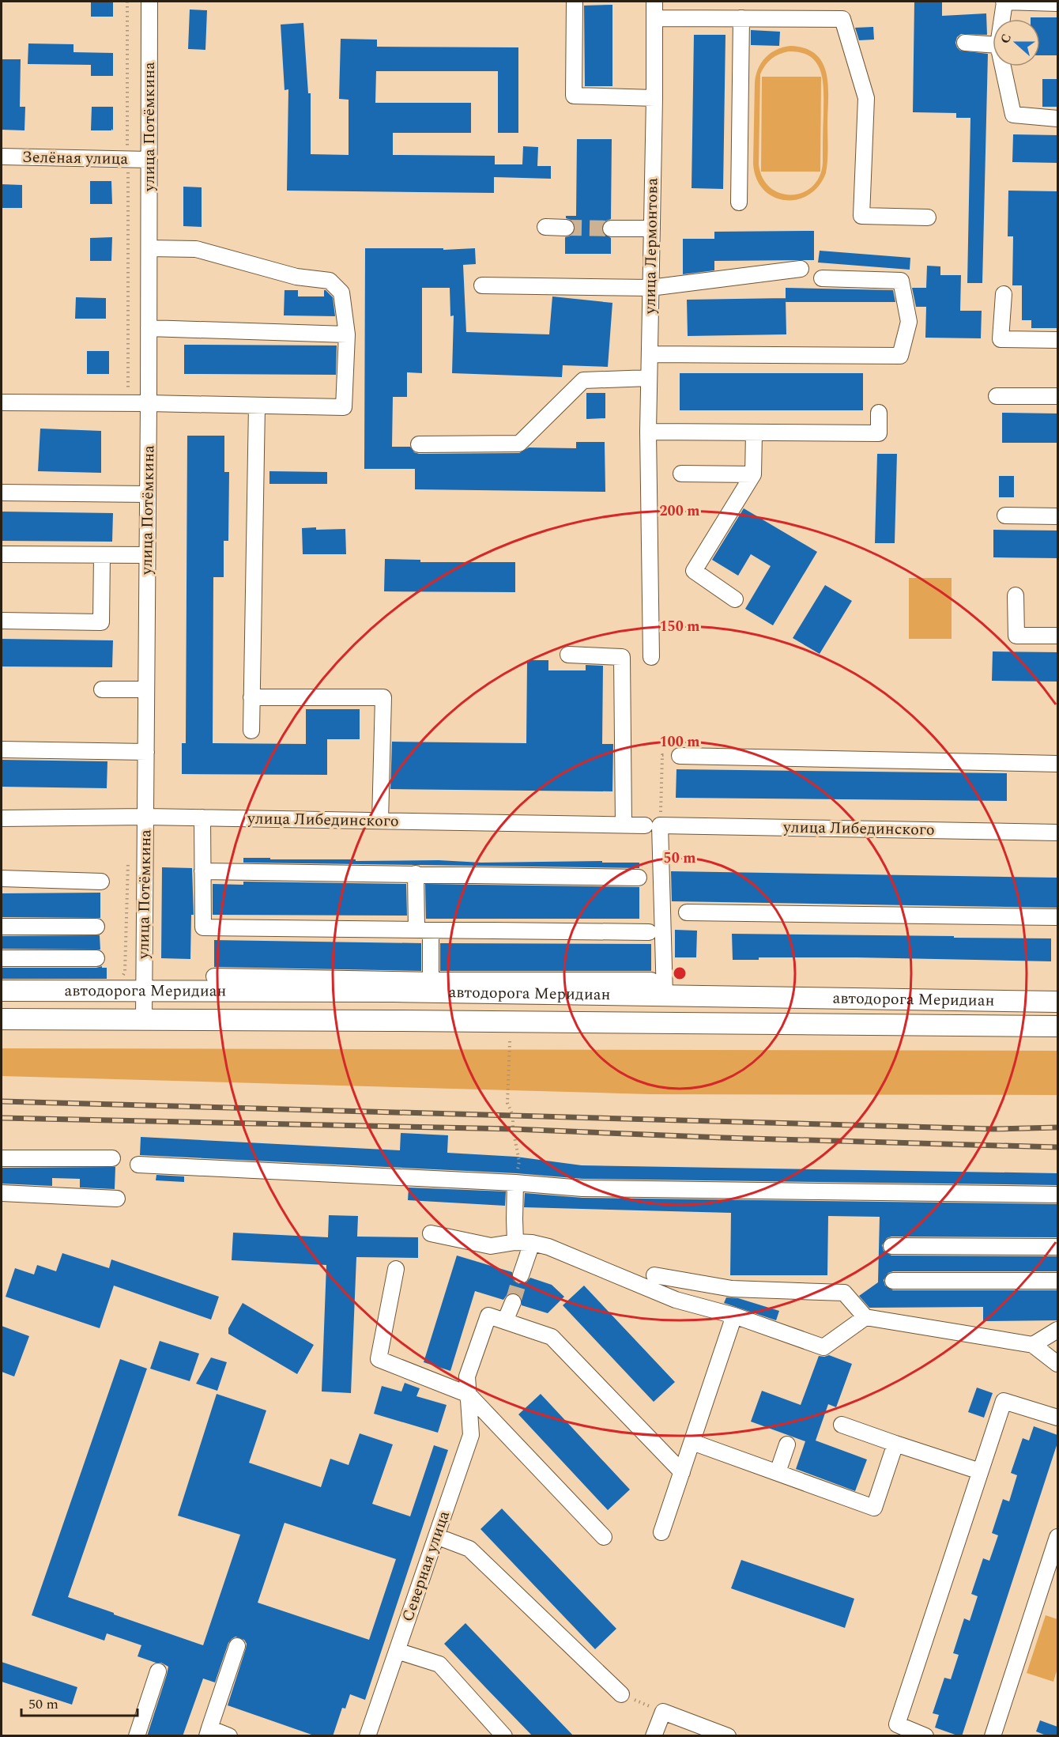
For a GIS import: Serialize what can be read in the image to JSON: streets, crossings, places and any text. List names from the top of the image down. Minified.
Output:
{"streets":{"main road":["автодорога Меридиан"],"street":["улица Потёмкина","Зелёная улица","улица Лермонтова","улица Либединского","Северная улица"]},"crossings":[["улица Потёмкина","Зелёная улица"],["улица Потёмкина","улица Либединского"],["улица Потёмкина","автодорога Меридиан"]],"scale_bar":"50 m","north":"left","rings":["200 m","150 m","100 m","50 m"]}
